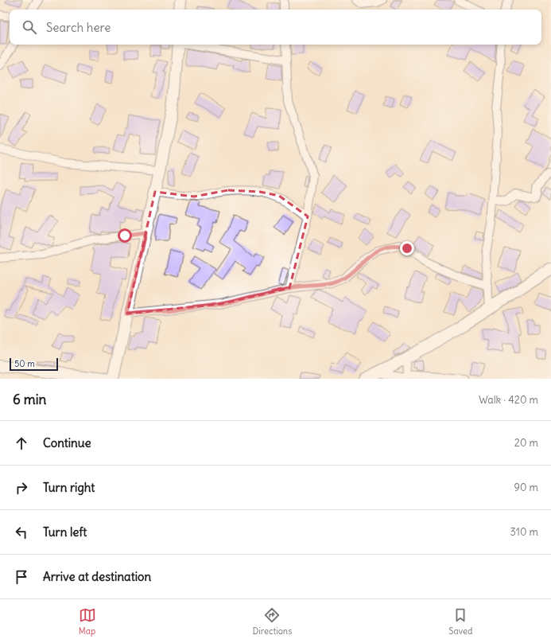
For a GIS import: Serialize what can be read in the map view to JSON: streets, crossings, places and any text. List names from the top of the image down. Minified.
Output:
{"scale_bar":"50 m","page":{"search":"Search here","scale":"50 m","heading":["6 min","Walk · 420 m"],"list":[["Continue","20 m"],["Turn right","90 m"],["Turn left","310 m"],"Arrive at destination"],"nav":["Map","Directions","Saved"]}}
